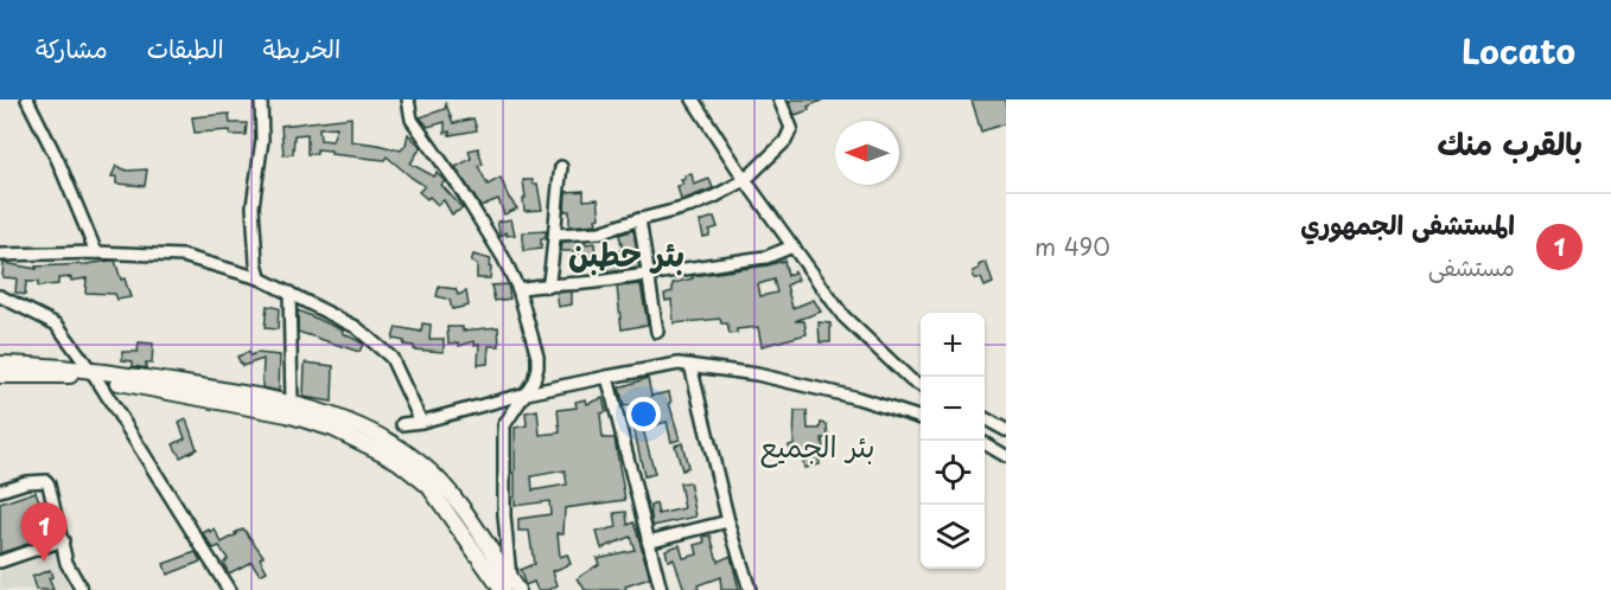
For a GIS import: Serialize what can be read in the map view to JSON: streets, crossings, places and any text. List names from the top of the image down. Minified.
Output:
{"districts":["بئر حطبن","بئر الجميع"],"north":"left","page":{"header":"Locato","nav":["الخريطة","الطبقات","مشاركة"],"heading":"بالقرب منك","list":[{"mark":"1","name":"المستشفى الجمهوري","note":"مستشفى","value":"490 m"}],"map_buttons":["+","−"],"pins":"1"}}
